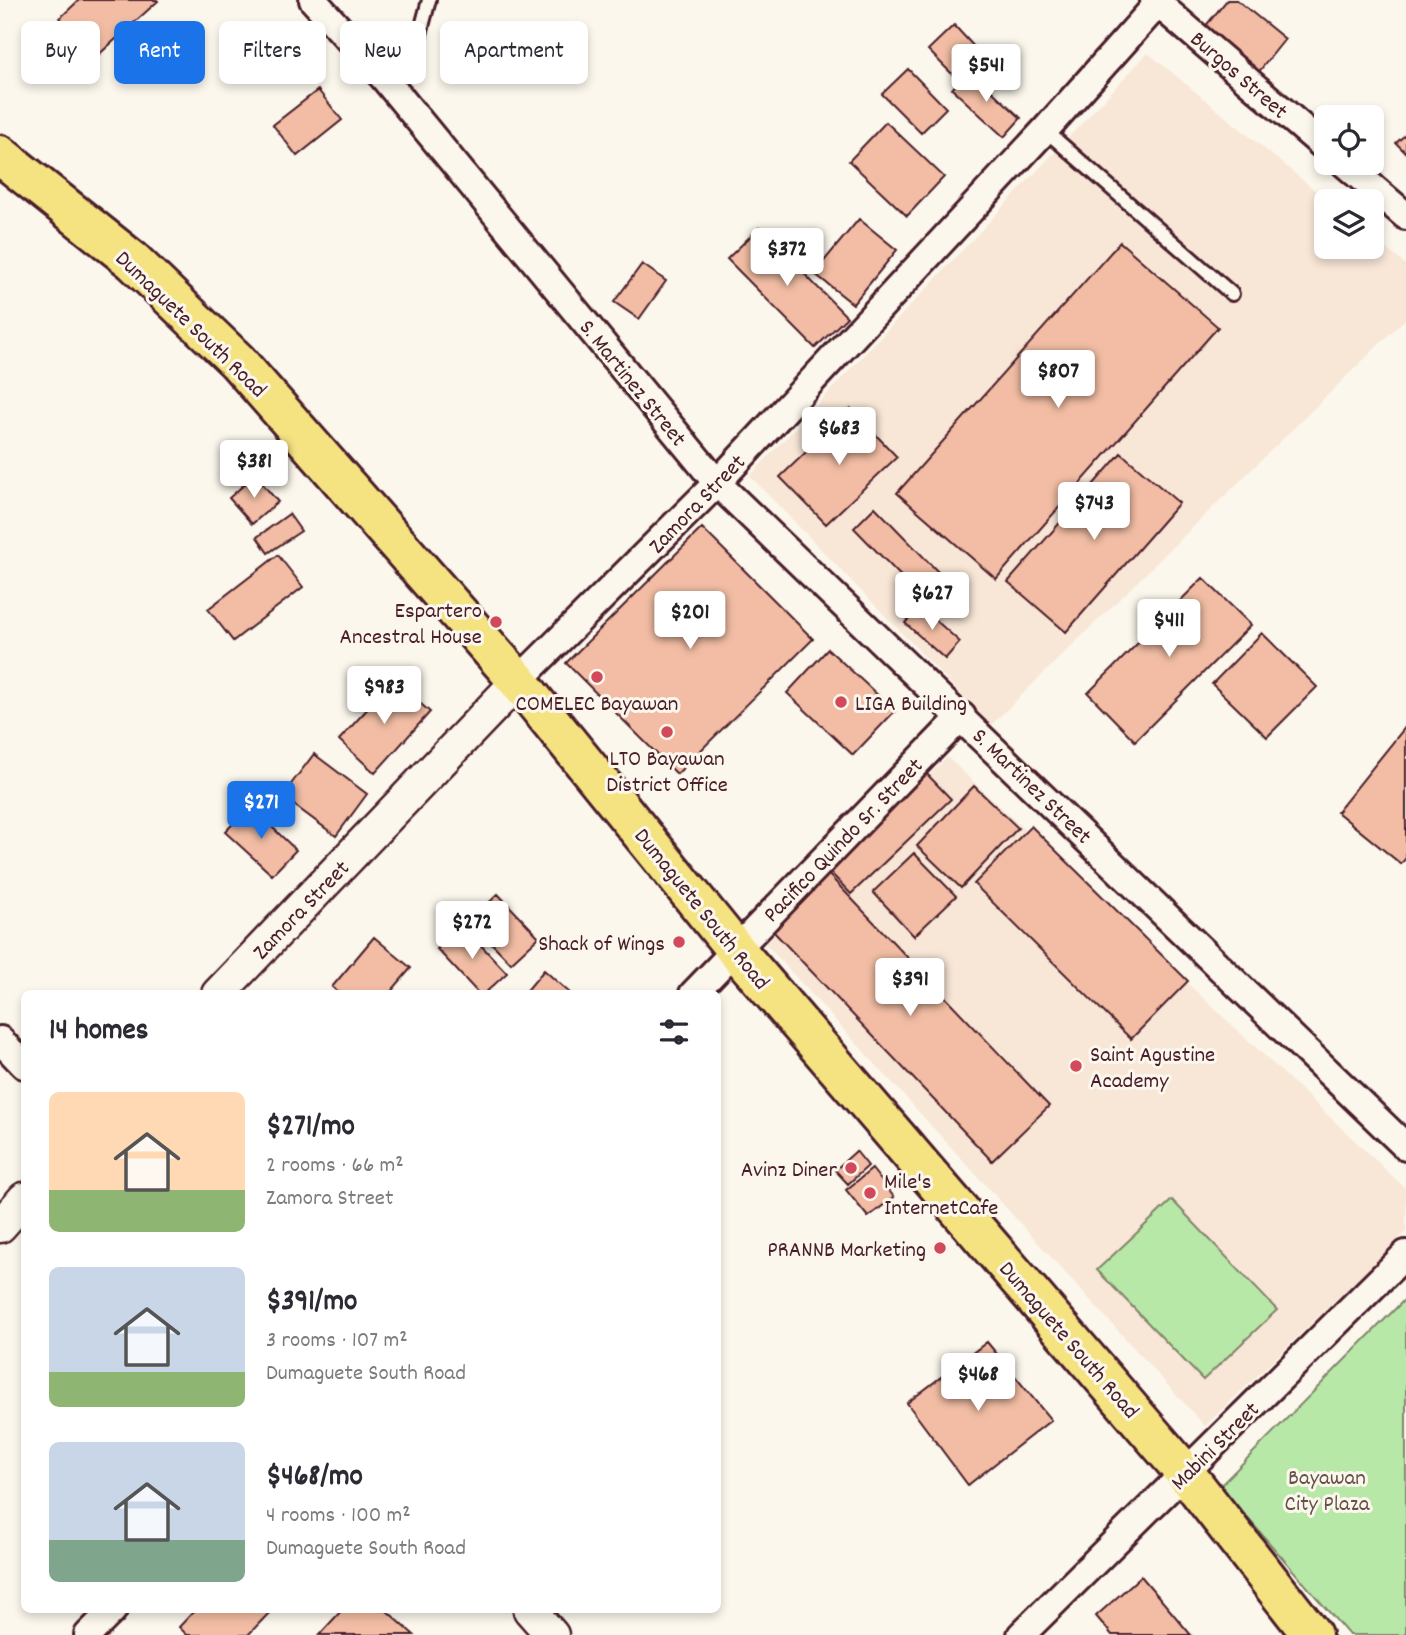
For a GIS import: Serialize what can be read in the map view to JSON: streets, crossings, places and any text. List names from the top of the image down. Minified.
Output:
{"streets":{"highway":["Dumaguete South Road"],"street":["Burgos Street","S. Martinez Street","Zamora Street","Pacifico Quindo Sr. Street","Mabini Street"]},"crossings":[["Burgos Street","Zamora Street"],["Dumaguete South Road","Zamora Street"],["Dumaguete South Road","Pacifico Quindo Sr. Street"],["Dumaguete South Road","Mabini Street"],["S. Martinez Street","Zamora Street"],["S. Martinez Street","Pacifico Quindo Sr. Street"]],"parks":["Bayawan City Plaza"],"places":["Espartero Ancestral House","COMELEC Bayawan","LIGA Building","LTO Bayawan District Office","Shack of Wings","Saint Agustine Academy","Avinz Diner","Mile's InternetCafe","PRANNB Marketing"],"page":{"chip":["Buy","Rent","Filters","New","Apartment"],"price":["$541","$372","$807","$683","$381","$743","$627","$201","$411","$983","$271","$272","$391","$468"],"heading":"14 homes","list":[{"name":"$271/mo","note":"2 rooms · 66 m² · Zamora Street"},{"name":"$391/mo","note":"3 rooms · 107 m² · Dumaguete South Road"},{"name":"$468/mo","note":"4 rooms · 100 m² · Dumaguete South Road"}]}}
